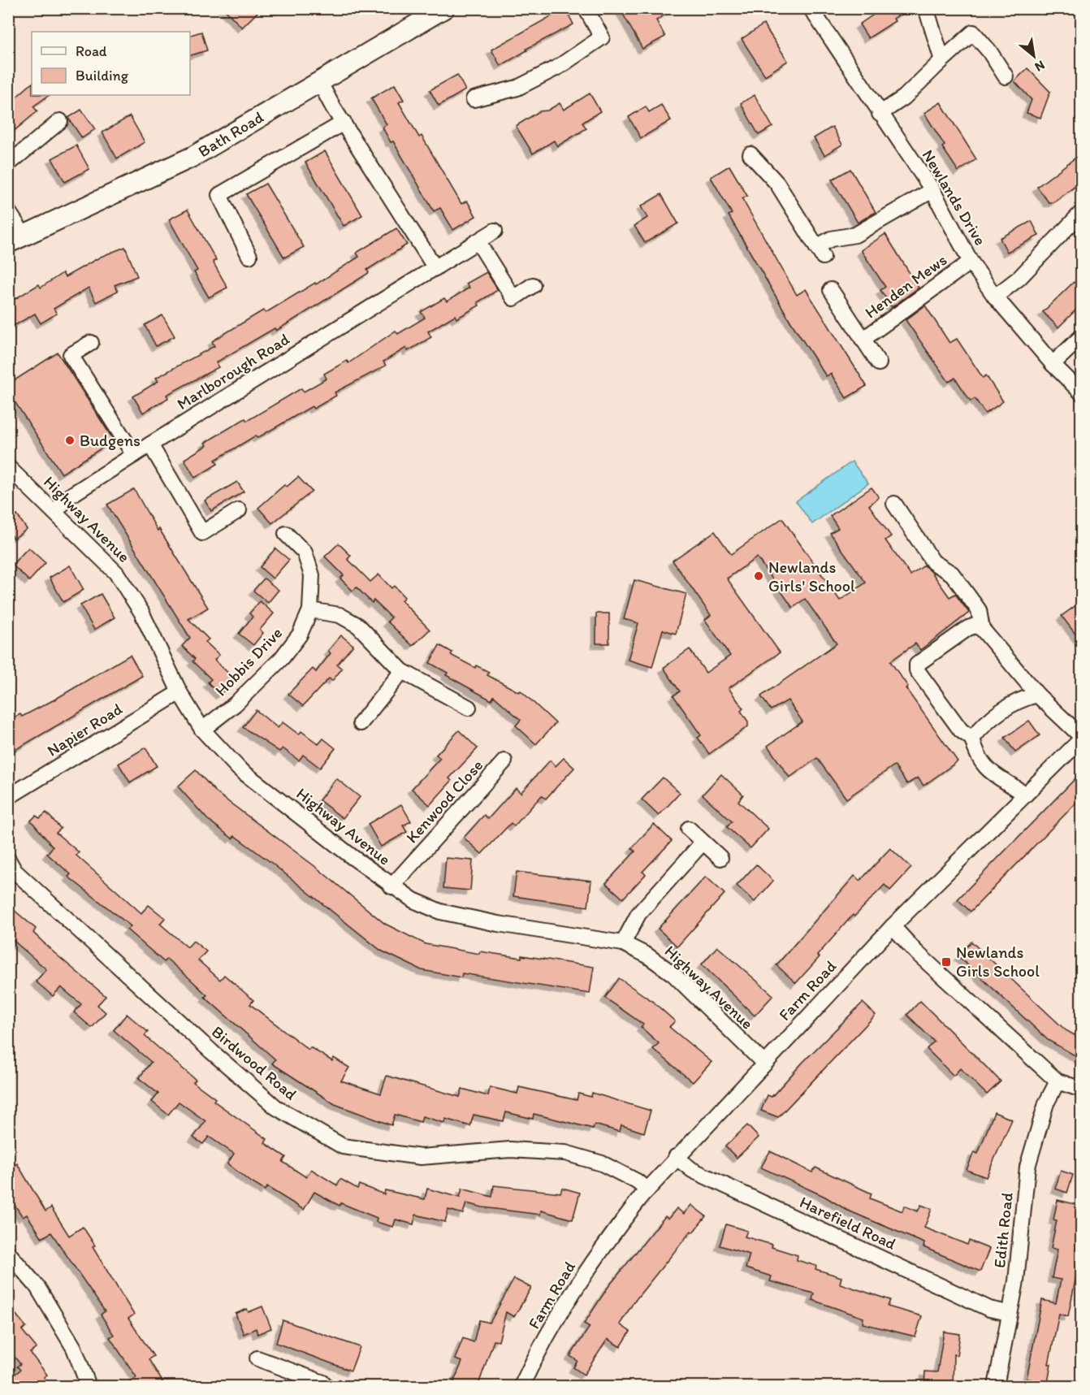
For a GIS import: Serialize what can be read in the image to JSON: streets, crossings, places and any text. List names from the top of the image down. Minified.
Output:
{"streets":{"main road":["Bath Road"],"street":["Newlands Drive","Henden Mews","Marlborough Road","Highway Avenue","Hobbis Drive","Napier Road","Kenwood Close","Farm Road","Birdwood Road","Harefield Road","Edith Road"]},"crossings":[["Newlands Drive","Henden Mews"],["Marlborough Road","Highway Avenue"],["Highway Avenue","Hobbis Drive"],["Highway Avenue","Napier Road"],["Highway Avenue","Kenwood Close"],["Highway Avenue","Farm Road"],["Farm Road","Birdwood Road"],["Farm Road","Harefield Road"],["Harefield Road","Edith Road"]],"places":{"other":["Budgens","Newlands Girls' School"],"transit":["Newlands Girls School"]},"legend":["Road","Building"],"north":"bottom right"}
